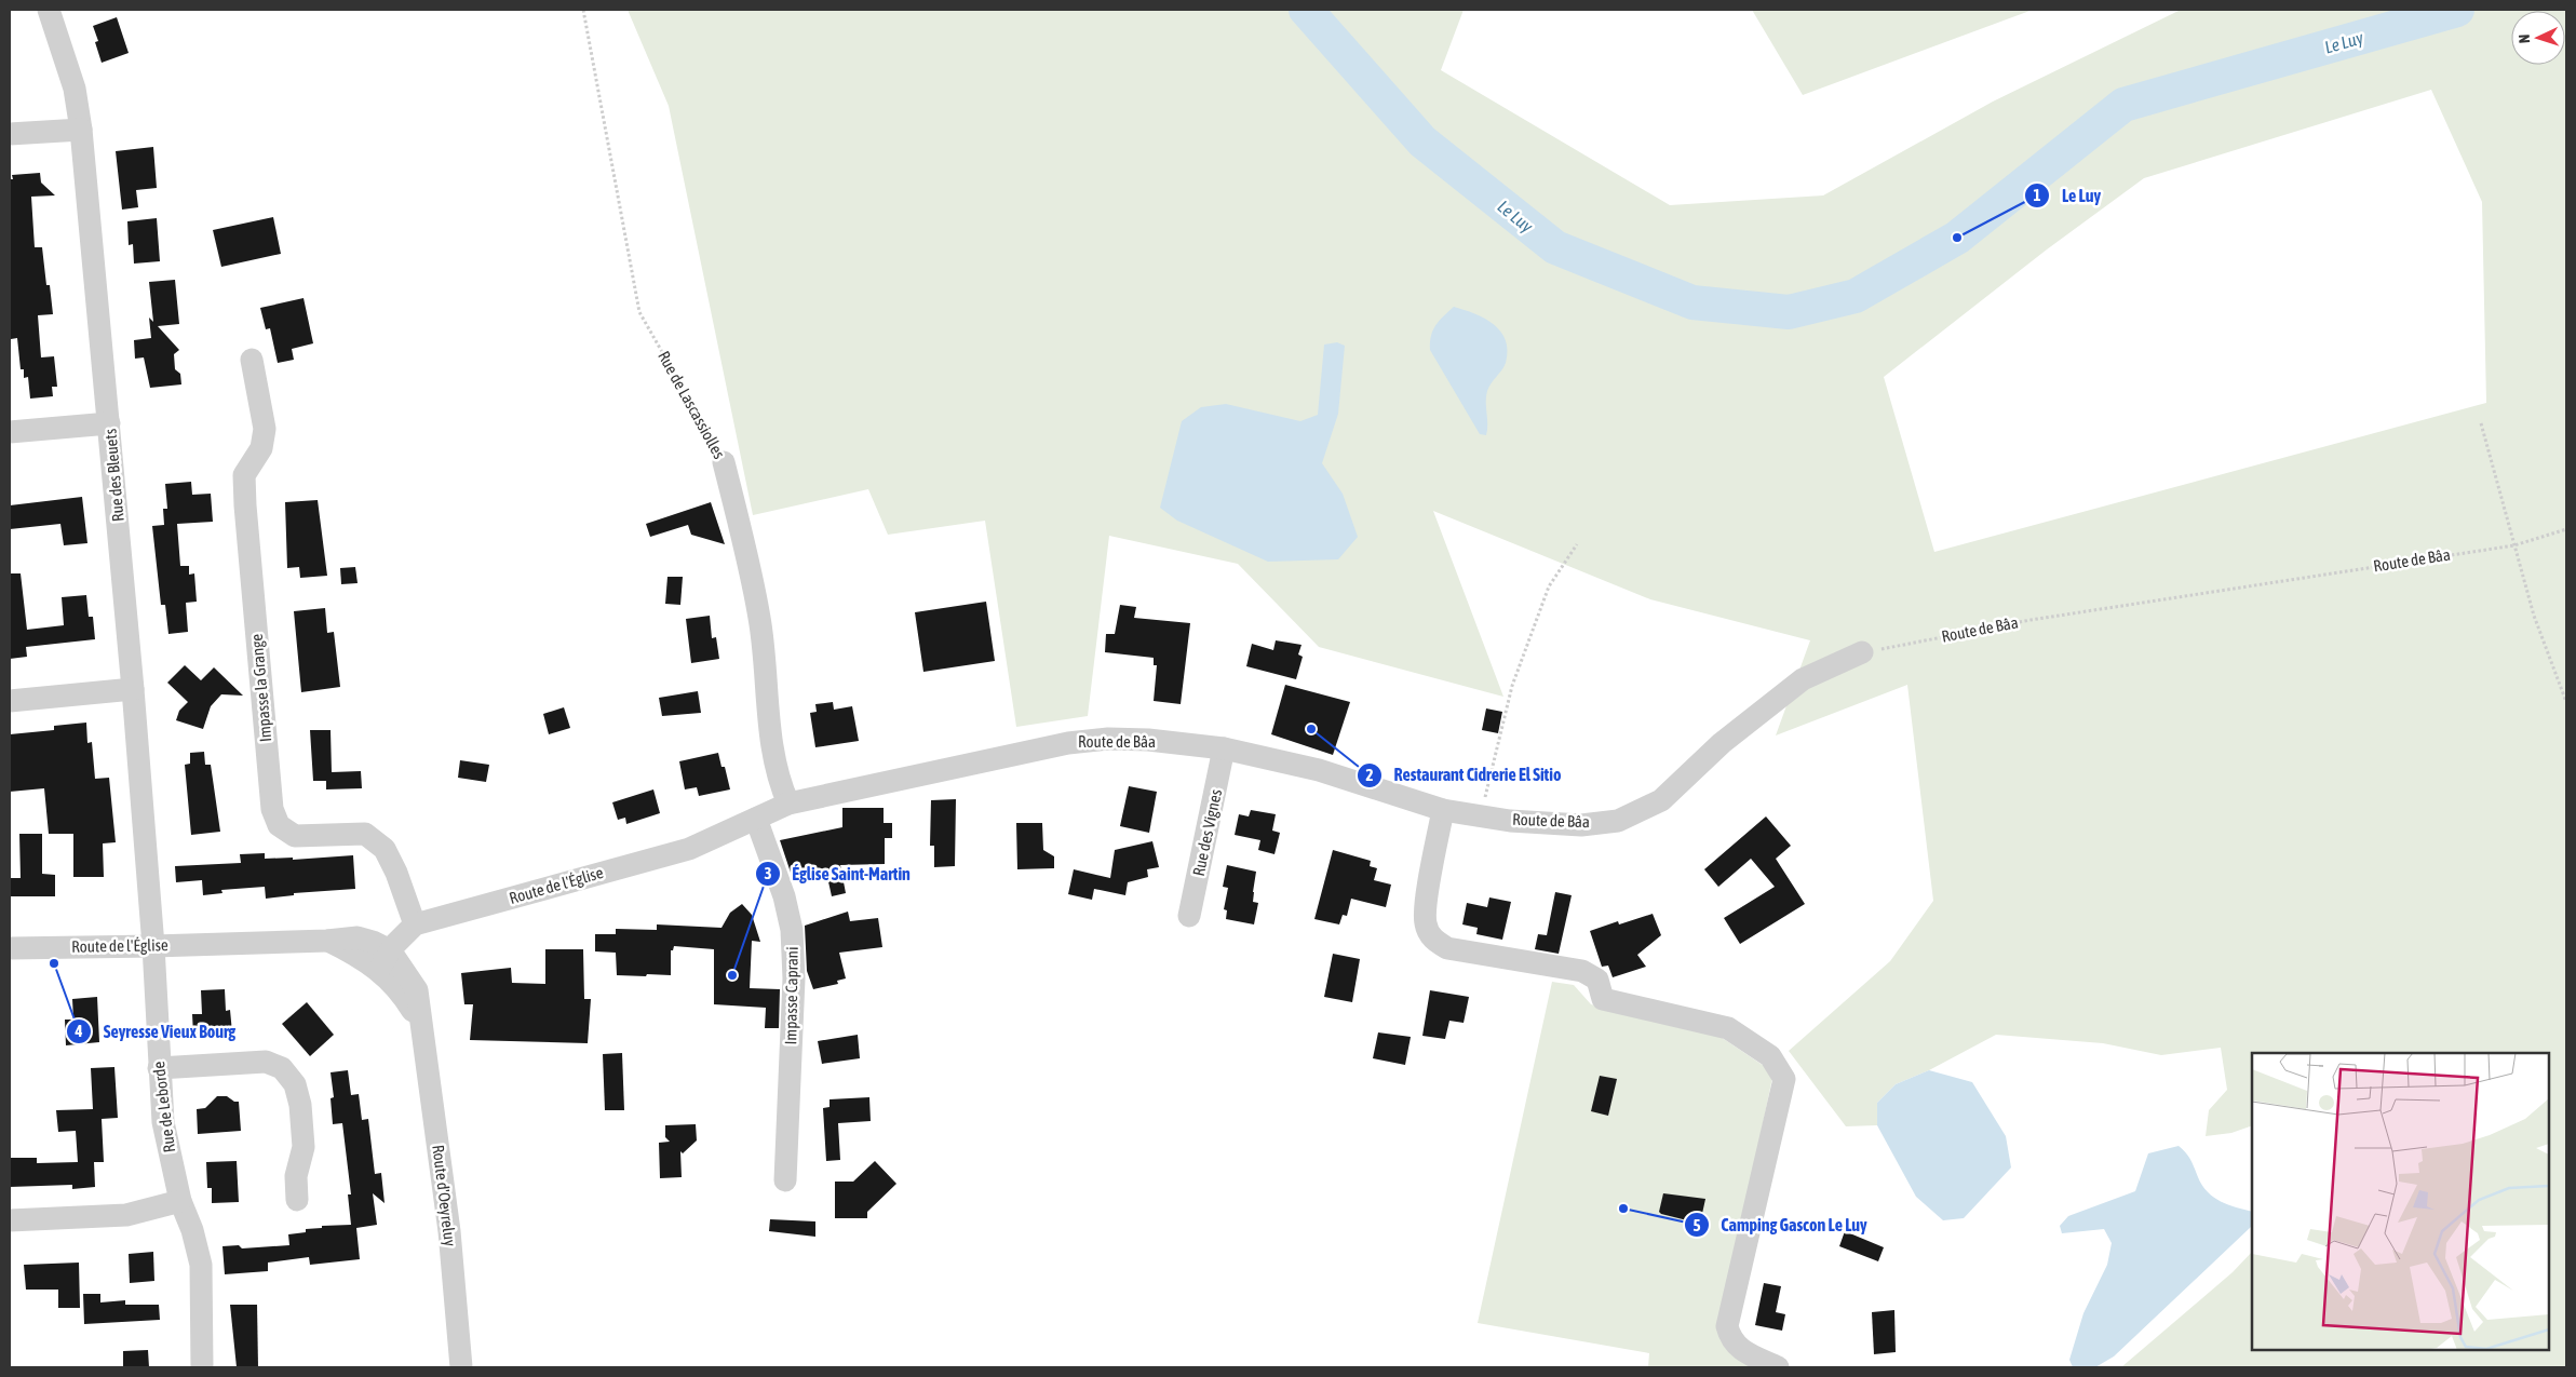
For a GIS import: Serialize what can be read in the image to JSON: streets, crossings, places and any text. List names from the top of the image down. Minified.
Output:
{"streets":{"street":["Rue de Lascassiolles","Rue des Bleuets","Route de Bâa","Impasse la Grange","Rue des Vignes","Route de l'Église","Impasse Caprani","Rue de Leborde","Route d'Oeyreluy"]},"crossings":[["Rue de Lascassiolles","Route de Bâa"],["Rue de Lascassiolles","Route de l'Église"],["Rue des Bleuets","Route de l'Église"],["Rue des Bleuets","Rue de Leborde"],["Route de Bâa","Rue des Vignes"],["Route de Bâa","Route de l'Église"],["Impasse la Grange","Route de l'Église"],["Route de l'Église","Impasse Caprani"],["Route de l'Église","Rue de Leborde"],["Route de l'Église","Route d'Oeyreluy"]],"water":["Le Luy"],"places":["Le Luy","Restaurant Cidrerie El Sitio","Seyresse Vieux Bourg","Église Saint-Martin","Camping Gascon Le Luy"],"north":"left"}
